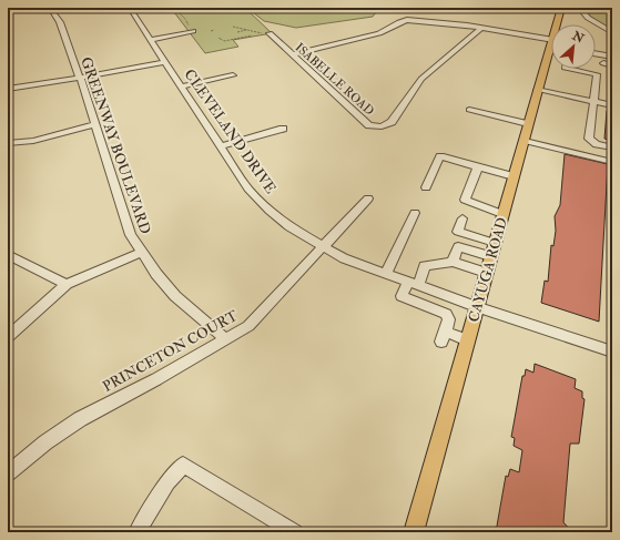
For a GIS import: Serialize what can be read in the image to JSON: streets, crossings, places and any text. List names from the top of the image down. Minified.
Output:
{"streets":{"main road":["CAYUGA ROAD"],"street":["ISABELLE ROAD","CLEVELAND DRIVE","GREENWAY BOULEVARD","PRINCETON COURT"]},"crossings":[["CLEVELAND DRIVE","CAYUGA ROAD"],["CLEVELAND DRIVE","PRINCETON COURT"],["GREENWAY BOULEVARD","PRINCETON COURT"]],"north":"top right"}
